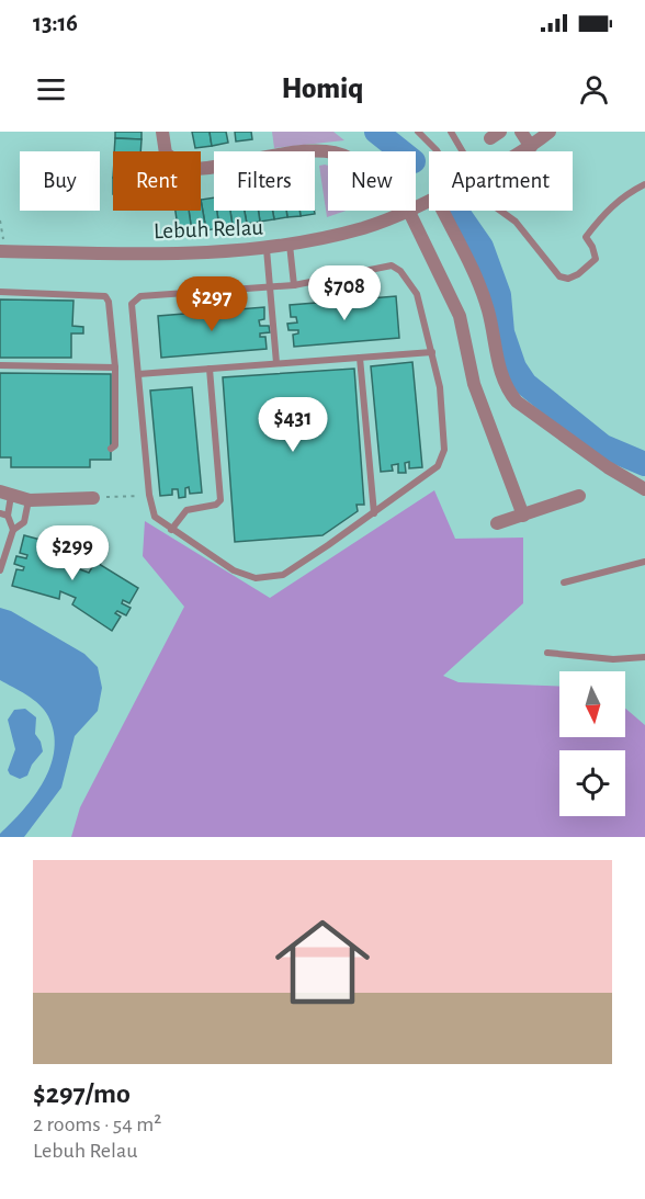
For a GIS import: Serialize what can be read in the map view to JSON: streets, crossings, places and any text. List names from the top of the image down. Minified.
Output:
{"streets":{"street":["Lebuh Relau"]},"north":"bottom","page":{"status":"13:16","header":"Homiq","chip":["Buy","Rent","Filters","New","Apartment"],"price":["$708","$297","$431","$299"],"list":[{"name":"$297/mo","note":"2 rooms · 54 m² · Lebuh Relau"}]}}
